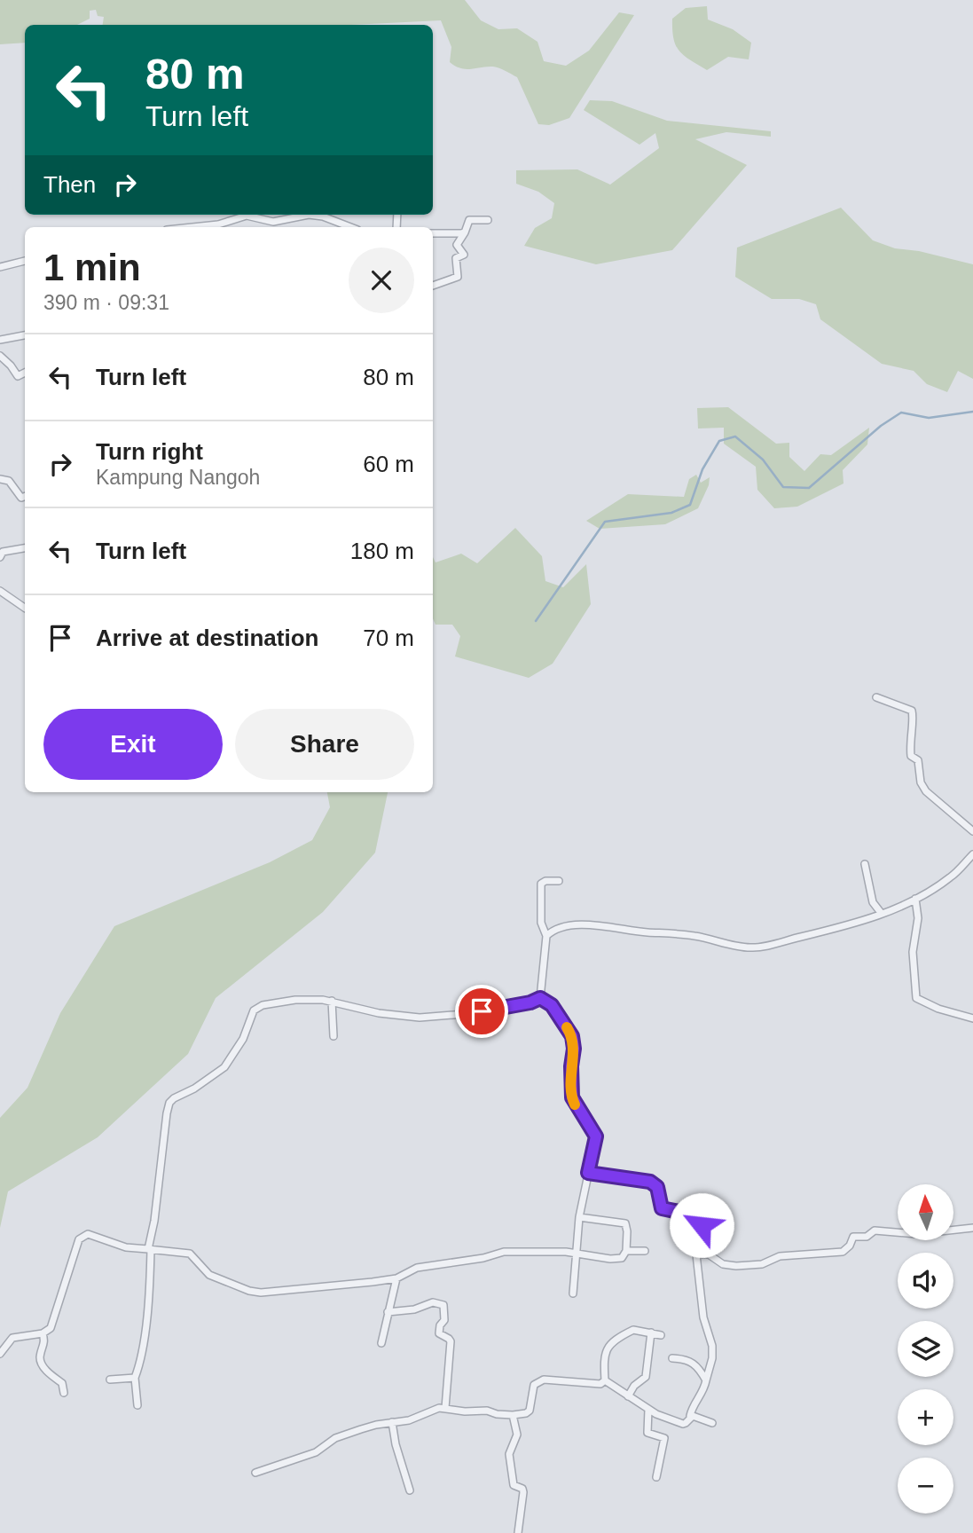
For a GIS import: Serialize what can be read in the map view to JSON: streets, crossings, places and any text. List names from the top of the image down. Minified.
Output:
{"north":"top","page":{"turn":["80 m","Turn left"],"then":"Then","heading":["1 min","390 m · 09:31"],"list":[{"name":"Turn left","value":"80 m"},{"name":"Turn right","note":"Kampung Nangoh","value":"60 m"},{"name":"Turn left","value":"180 m"},{"name":"Arrive at destination","value":"70 m"}],"buttons":["Exit","Share"],"map_buttons":["+","−"]}}
